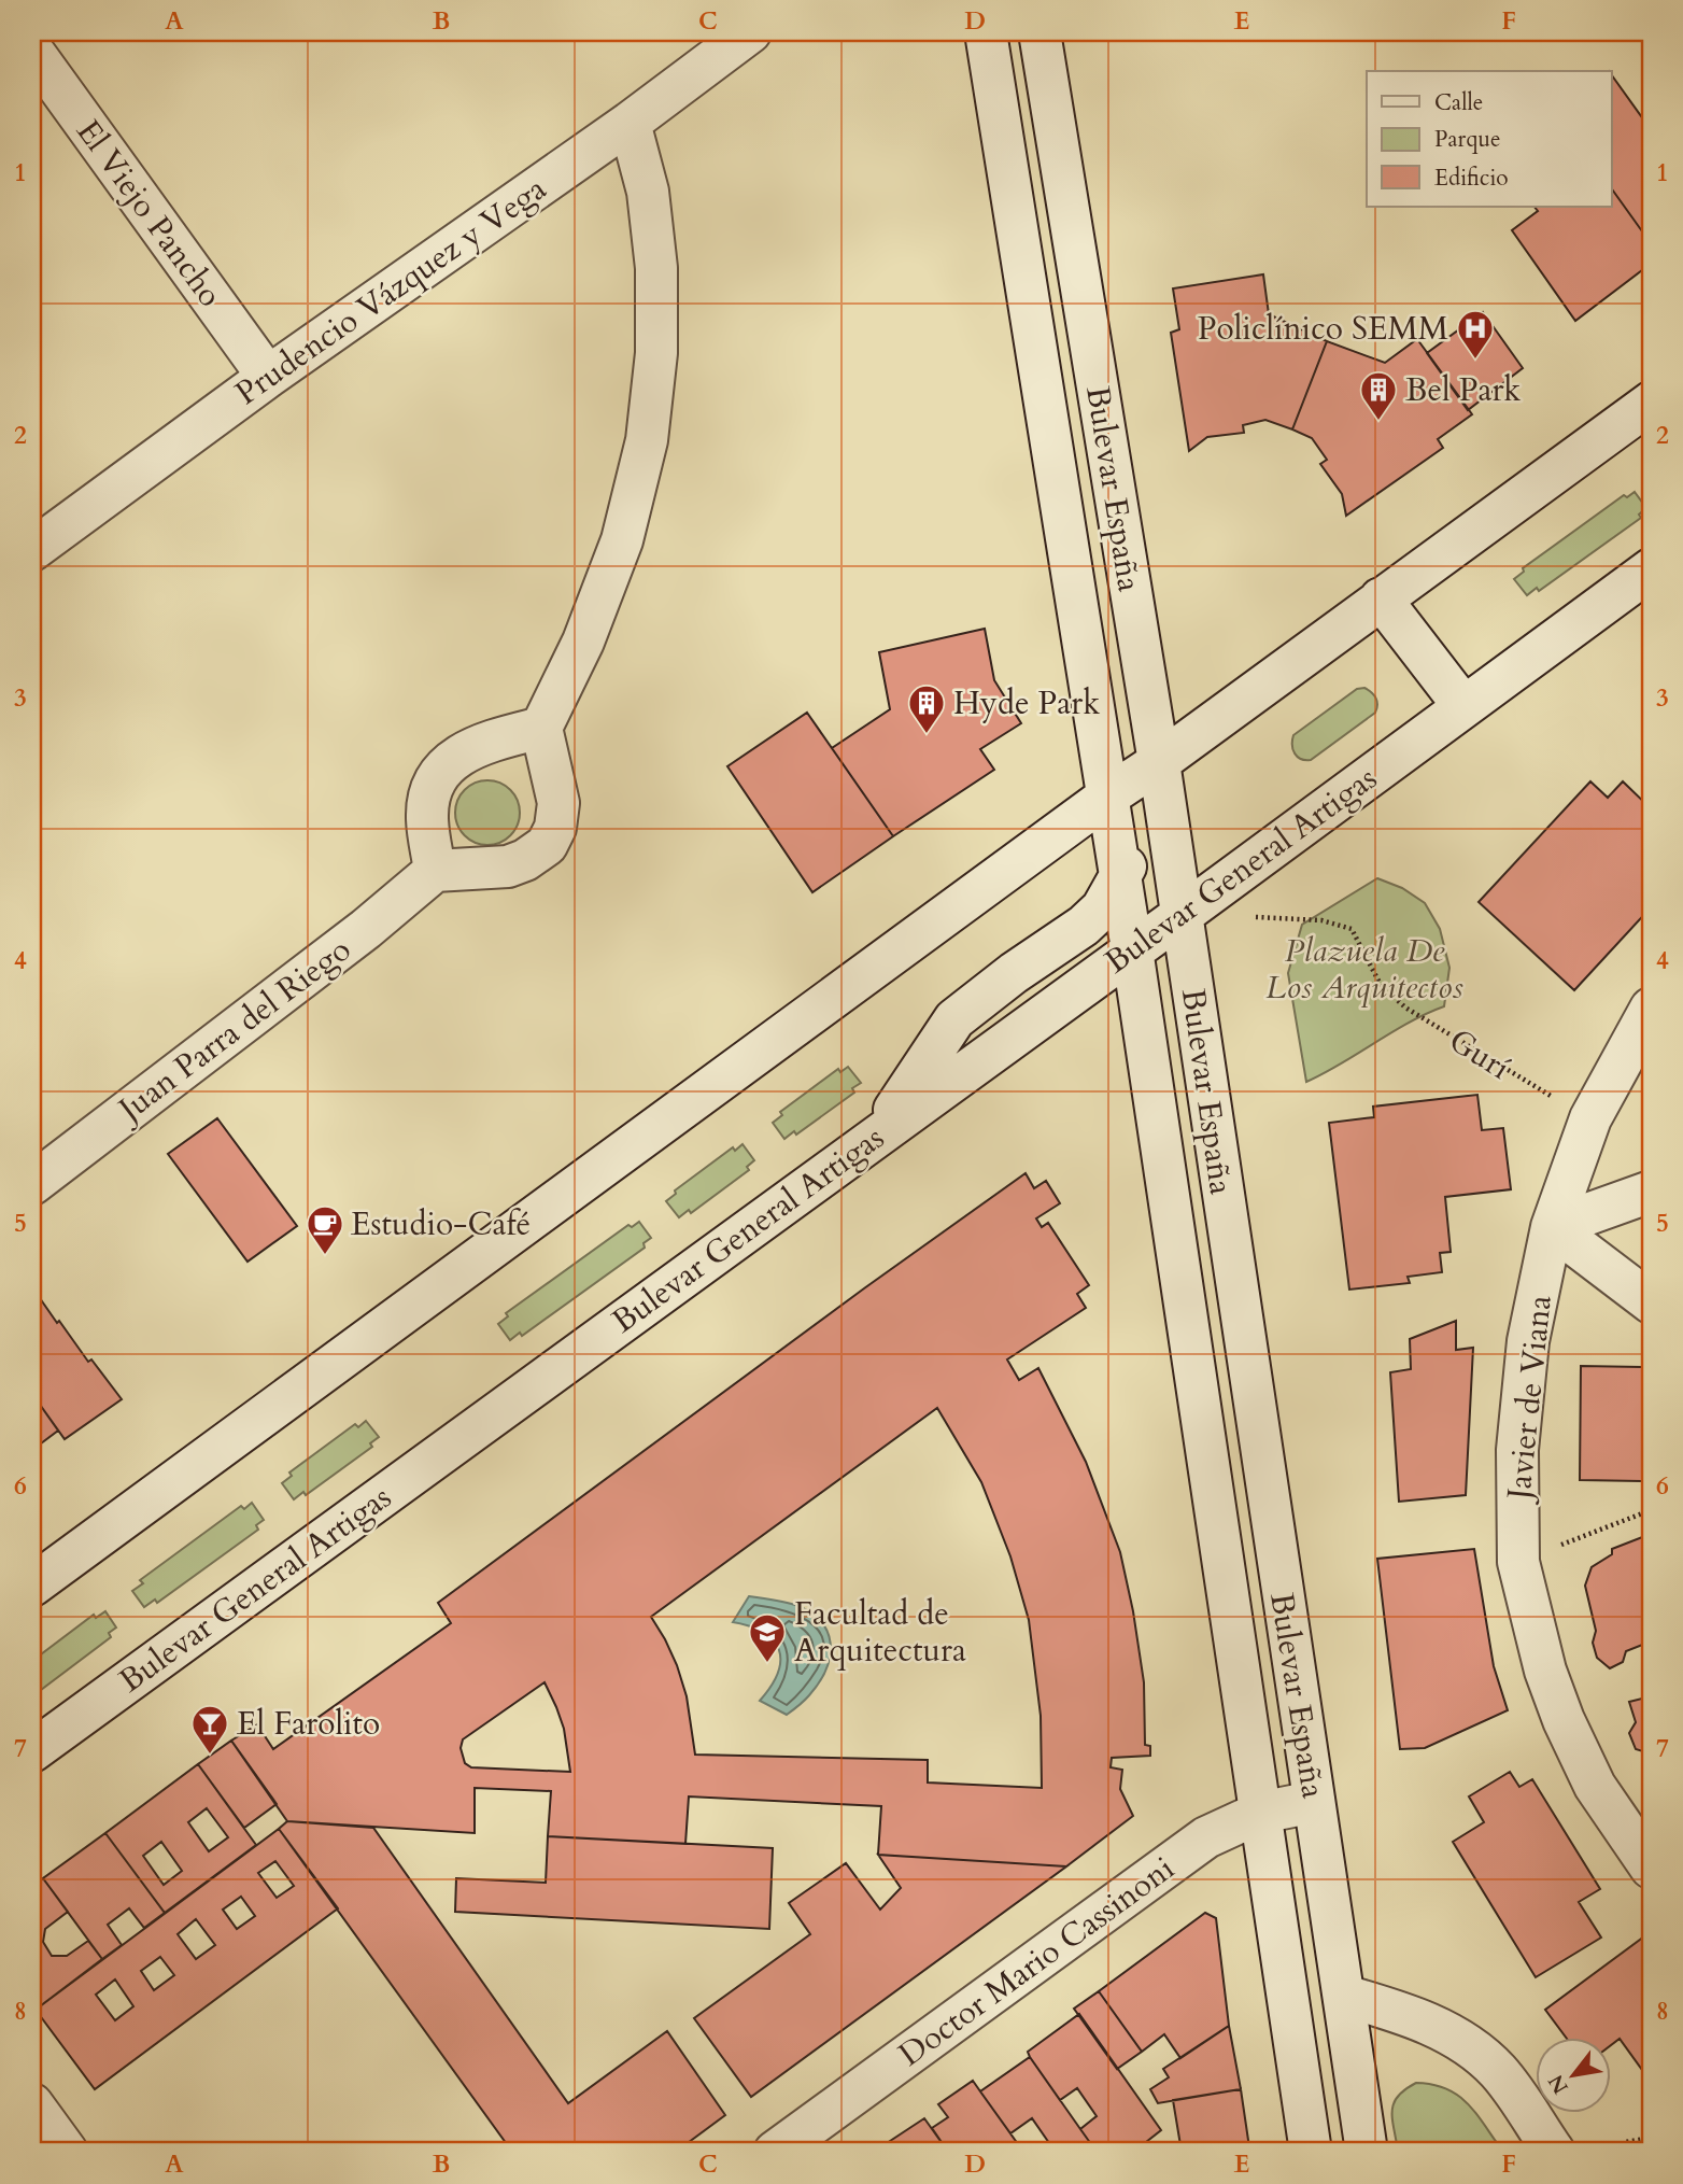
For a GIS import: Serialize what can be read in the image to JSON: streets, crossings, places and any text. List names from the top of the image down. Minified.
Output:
{"streets":{"main road":["El Viejo Pancho","Prudencio Vázquez y Vega","Bulevar España","Bulevar General Artigas","Juan Parra del Riego","Javier de Viana","Doctor Mario Cassinoni"],"path":["Gurí"]},"crossings":[["El Viejo Pancho","Prudencio Vázquez y Vega"],["Bulevar España","Bulevar General Artigas"],["Bulevar España","Doctor Mario Cassinoni"],["Gurí","Javier de Viana"]],"parks":["Plazuela De Los Arquitectos"],"places":{"hospital":["Policlínico SEMM"],"building":["Bel Park","Hyde Park"],"cafe":["Estudio-Café"],"school or university":["Facultad de Arquitectura"],"bar":["El Farolito"]},"legend":["Calle","Parque","Edificio"],"north":"bottom left","grid":{"columns":["A","B","C","D","E","F"],"rows":["1","2","3","4","5","6","7","8"]}}
